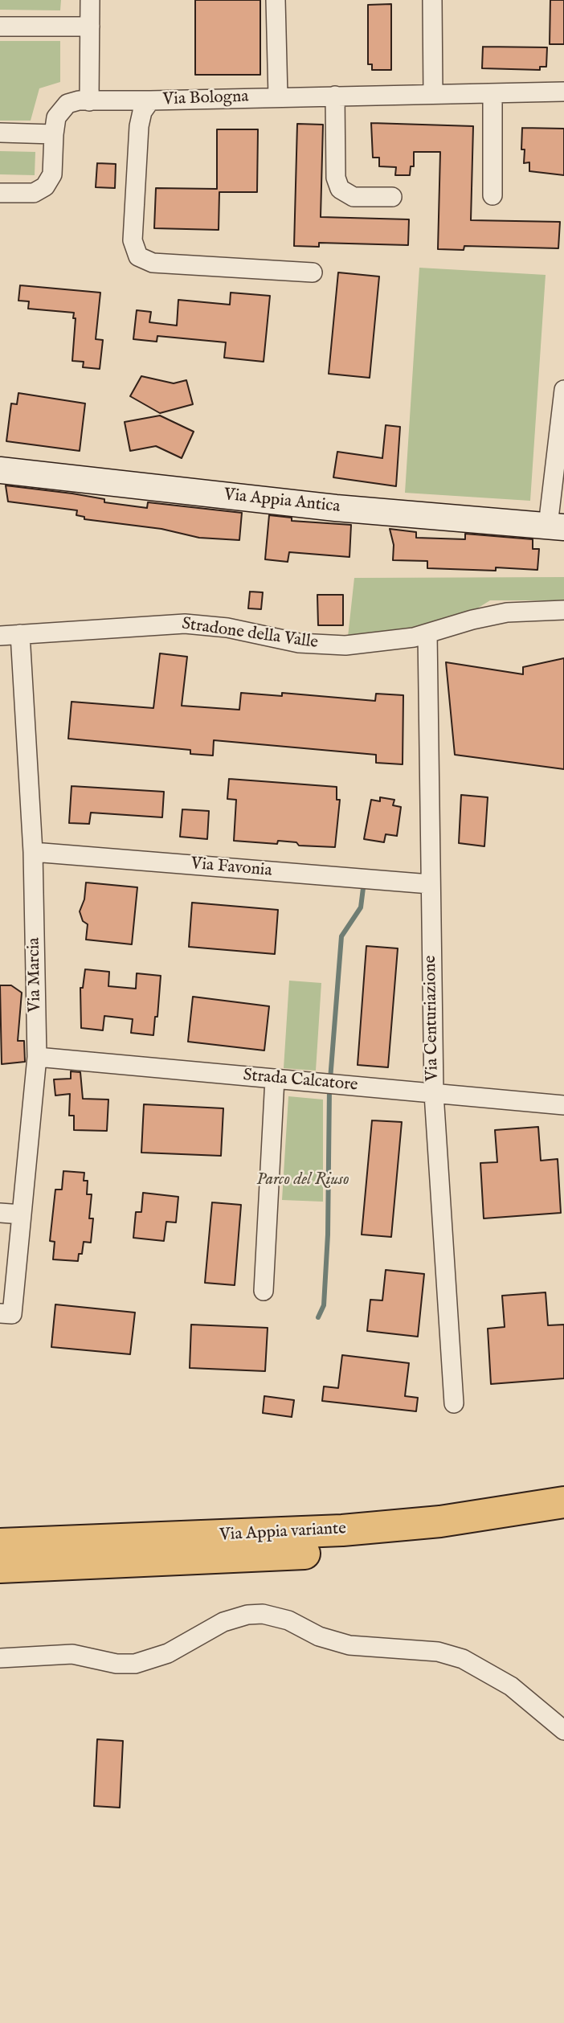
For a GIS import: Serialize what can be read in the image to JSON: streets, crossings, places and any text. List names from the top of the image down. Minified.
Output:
{"streets":{"highway":["Via Appia variante"],"street":["Via Bologna","Via Appia Antica","Stradone della Valle","Via Favonia","Via Marcia","Via Centuriazione","Strada Calcatore"]},"crossings":[["Stradone della Valle","Via Marcia"],["Stradone della Valle","Via Centuriazione"],["Via Favonia","Via Marcia"],["Via Favonia","Via Centuriazione"],["Via Marcia","Strada Calcatore"],["Via Centuriazione","Strada Calcatore"]],"parks":["Parco del Riuso"]}
